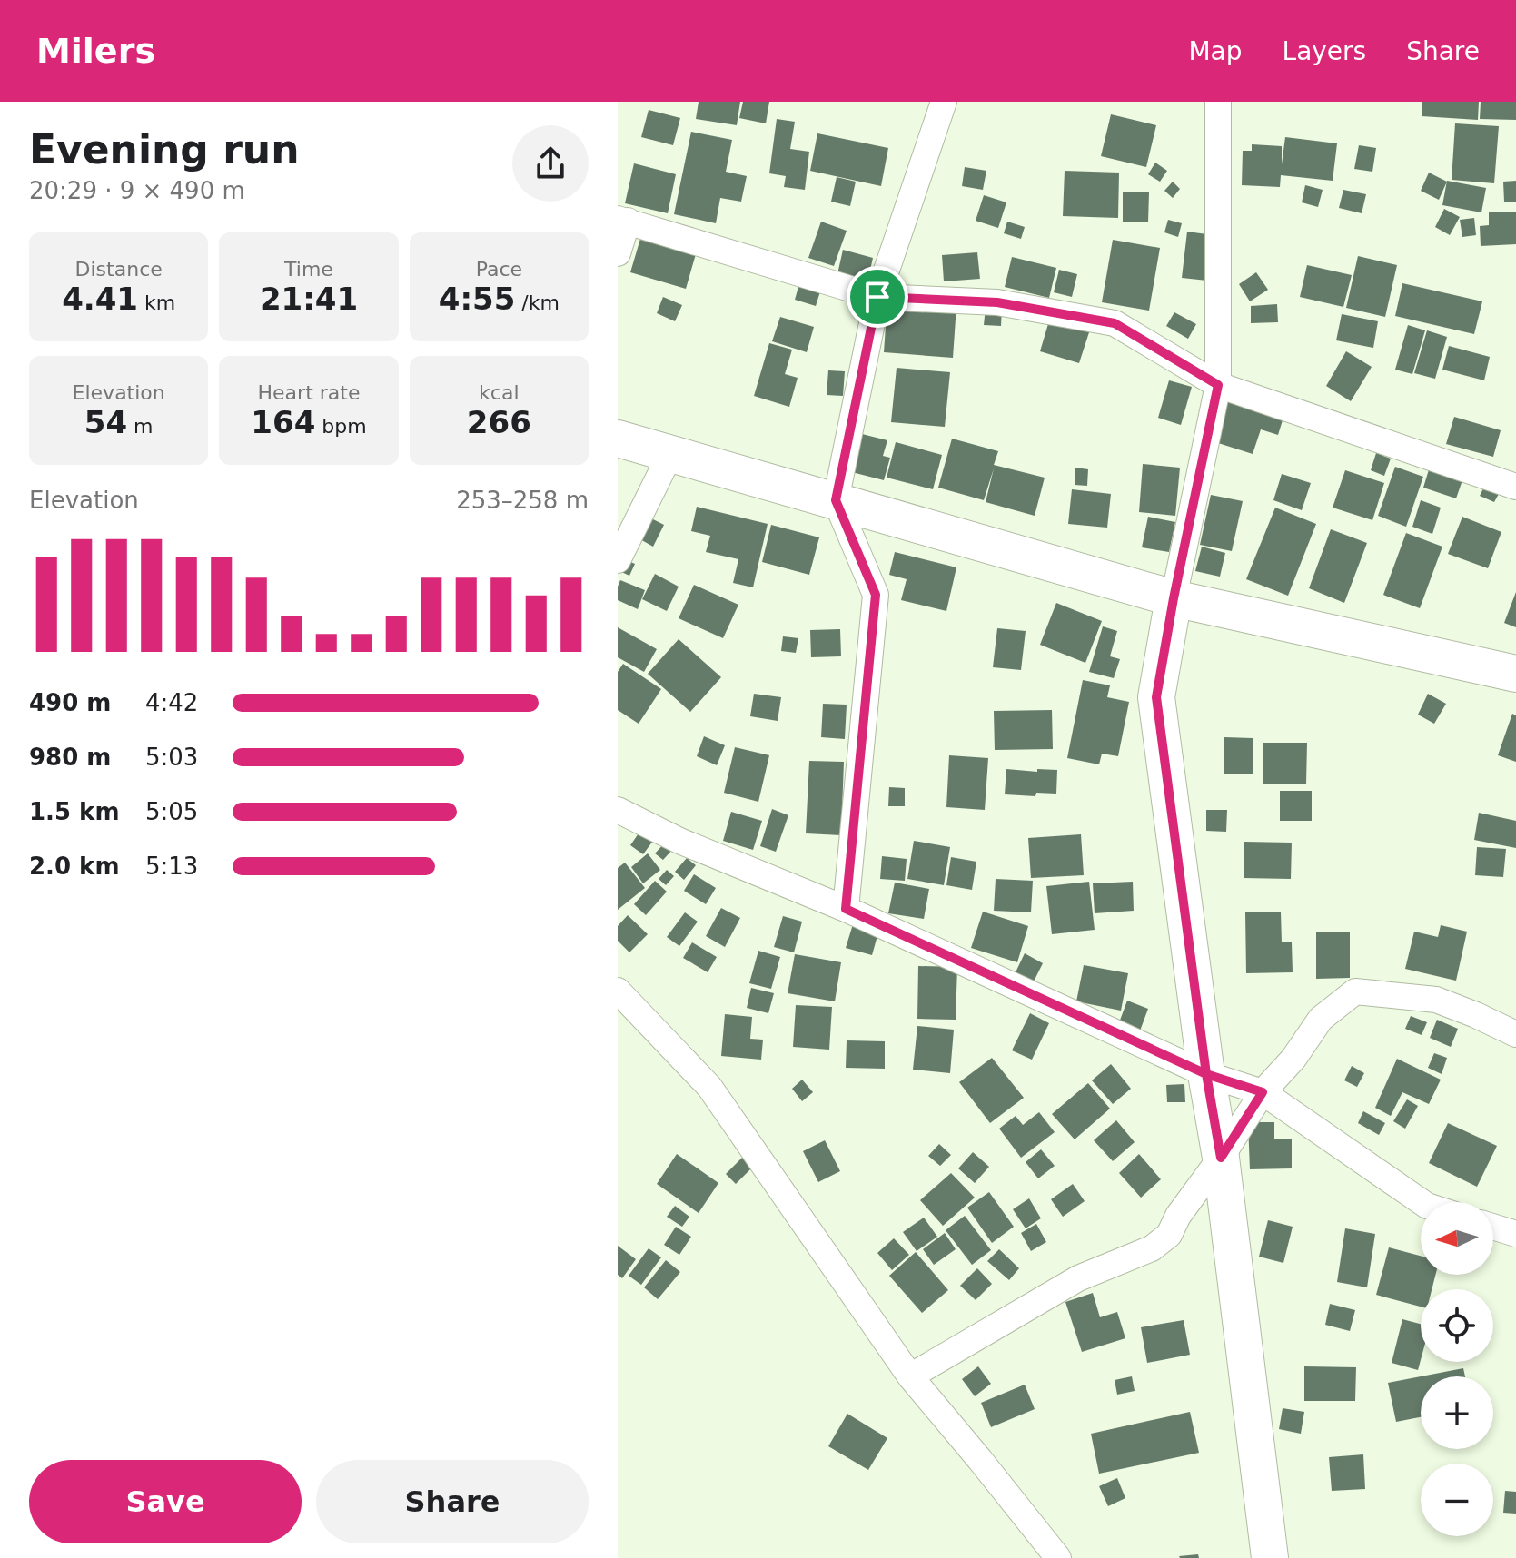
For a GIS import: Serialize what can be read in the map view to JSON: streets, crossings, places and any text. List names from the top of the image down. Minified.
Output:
{"north":"left","page":{"header":"Milers","nav":["Map","Layers","Share"],"heading":["Evening run","20:29 · 9 × 490 m"],"stats":[["Distance","4.41 km"],["Time","21:41"],["Pace","4:55 /km"],["Elevation","54 m"],["Heart rate","164 bpm"],["kcal","266"]],"chart":["Elevation","253–258 m"],"list":[{"name":"490 m","note":"4:42"},{"name":"980 m","note":"5:03"},{"name":"1.5 km","note":"5:05"},{"name":"2.0 km","note":"5:13"}],"map_buttons":["+","−"],"buttons":["Save","Share"]}}
